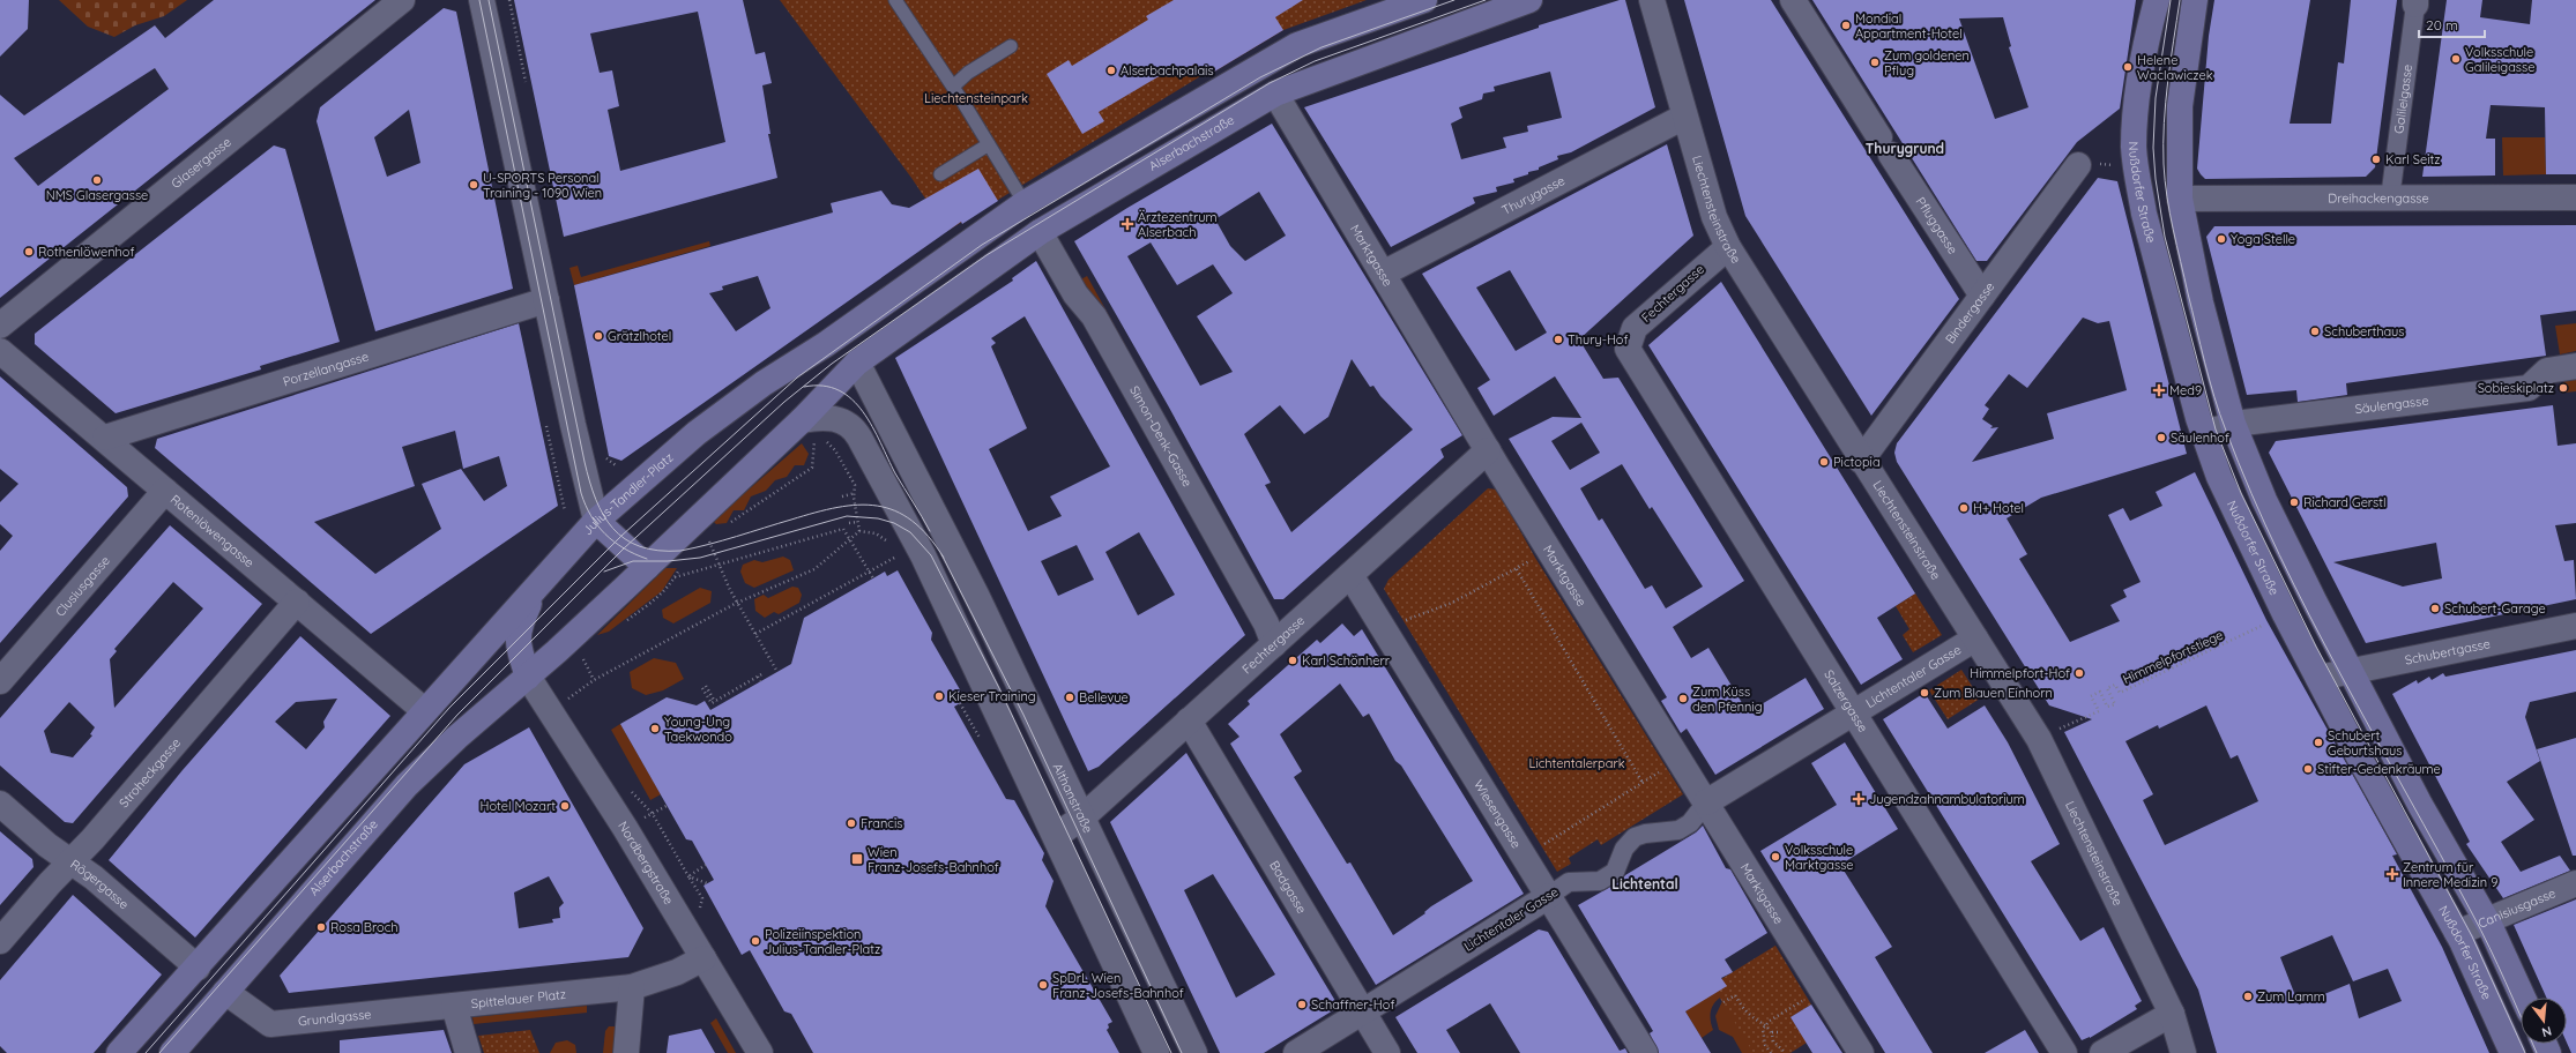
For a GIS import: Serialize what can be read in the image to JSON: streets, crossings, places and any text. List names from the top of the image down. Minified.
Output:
{"streets":{"main road":["Alserbachstraße","Nußdorfer Straße","Julius-Tandler-Platz"],"street":["Galileigasse","Glasergasse","Thurygasse","Dreihackengasse","Liechtensteinstraße","Pfluggasse","Marktgasse","Fechtergasse","Bindergasse","Porzellangasse","Säulengasse","Simon-Denk-Gasse","Rotenlöwengasse","Clusiusgasse","Schubertgasse","Lichtentaler Gasse","Salzergasse","Stroheckgasse","Althanstraße","Wiesengasse","Nordbergstraße","Rögergasse","Badgasse","Canisiusgasse","Spittelauer Platz","Grundlgasse"],"path":["Himmelpfortstiege"]},"crossings":[["Galileigasse","Dreihackengasse"],["Alserbachstraße","Marktgasse"],["Alserbachstraße","Simon-Denk-Gasse"],["Alserbachstraße","Althanstraße"],["Alserbachstraße","Nordbergstraße"],["Alserbachstraße","Grundlgasse"],["Nußdorfer Straße","Säulengasse"],["Nußdorfer Straße","Schubertgasse"],["Nußdorfer Straße","Canisiusgasse"],["Thurygasse","Liechtensteinstraße"],["Thurygasse","Marktgasse"],["Liechtensteinstraße","Fechtergasse"],["Liechtensteinstraße","Bindergasse"],["Liechtensteinstraße","Himmelpfortstiege"],["Liechtensteinstraße","Lichtentaler Gasse"],["Pfluggasse","Bindergasse"],["Marktgasse","Fechtergasse"],["Marktgasse","Lichtentaler Gasse"],["Fechtergasse","Simon-Denk-Gasse"],["Fechtergasse","Salzergasse"],["Fechtergasse","Althanstraße"],["Fechtergasse","Wiesengasse"],["Fechtergasse","Badgasse"],["Porzellangasse","Rotenlöwengasse"],["Julius-Tandler-Platz","Rotenlöwengasse"],["Rotenlöwengasse","Clusiusgasse"],["Rotenlöwengasse","Stroheckgasse"],["Lichtentaler Gasse","Salzergasse"],["Lichtentaler Gasse","Wiesengasse"],["Lichtentaler Gasse","Badgasse"],["Stroheckgasse","Rögergasse"],["Nordbergstraße","Spittelauer Platz"],["Spittelauer Platz","Grundlgasse"]],"districts":["Thurygrund","Lichtental"],"parks":["Liechtensteinpark","Lichtentalerpark"],"places":{"other":["Mondial Appartment-Hotel","Volksschule Galileigasse","Zum goldenen Pflug","Helene Waclawiczek","Alserbachpalais","Karl Seitz","NMS Glasergasse","U-SPORTS Personal Training - 1090 Wien","Yoga Stelle","Rothenlöwenhof","Schuberthaus","Grätzlhotel","Thury-Hof","Sobieskiplatz","Säulenhof","Pictopia","Richard Gerstl","H+ Hotel","Schubert-Garage","Karl Schönherr","Himmelpfort-Hof","Zum Blauen Einhorn","Kieser Training","Bellevue","Zum Küss den Pfennig","Young-Ung Taekwondo","Schubert Geburtshaus","Stifter-Gedenkräume","Hotel Mozart","Francis","Volksschule Marktgasse","Rosa Broch","Polizeiinspektion Julius-Tandler-Platz","SpDrL Wien Franz-Josefs-Bahnhof","Zum Lamm","Schaffner-Hof"],"health":["Ärztezentrum Alserbach","Med9","Jugendzahnambulatorium","Zentrum für Innere Medizin 9"],"transit":["Wien Franz-Josefs-Bahnhof"]},"scale_bar":"20 m","north":"bottom"}
